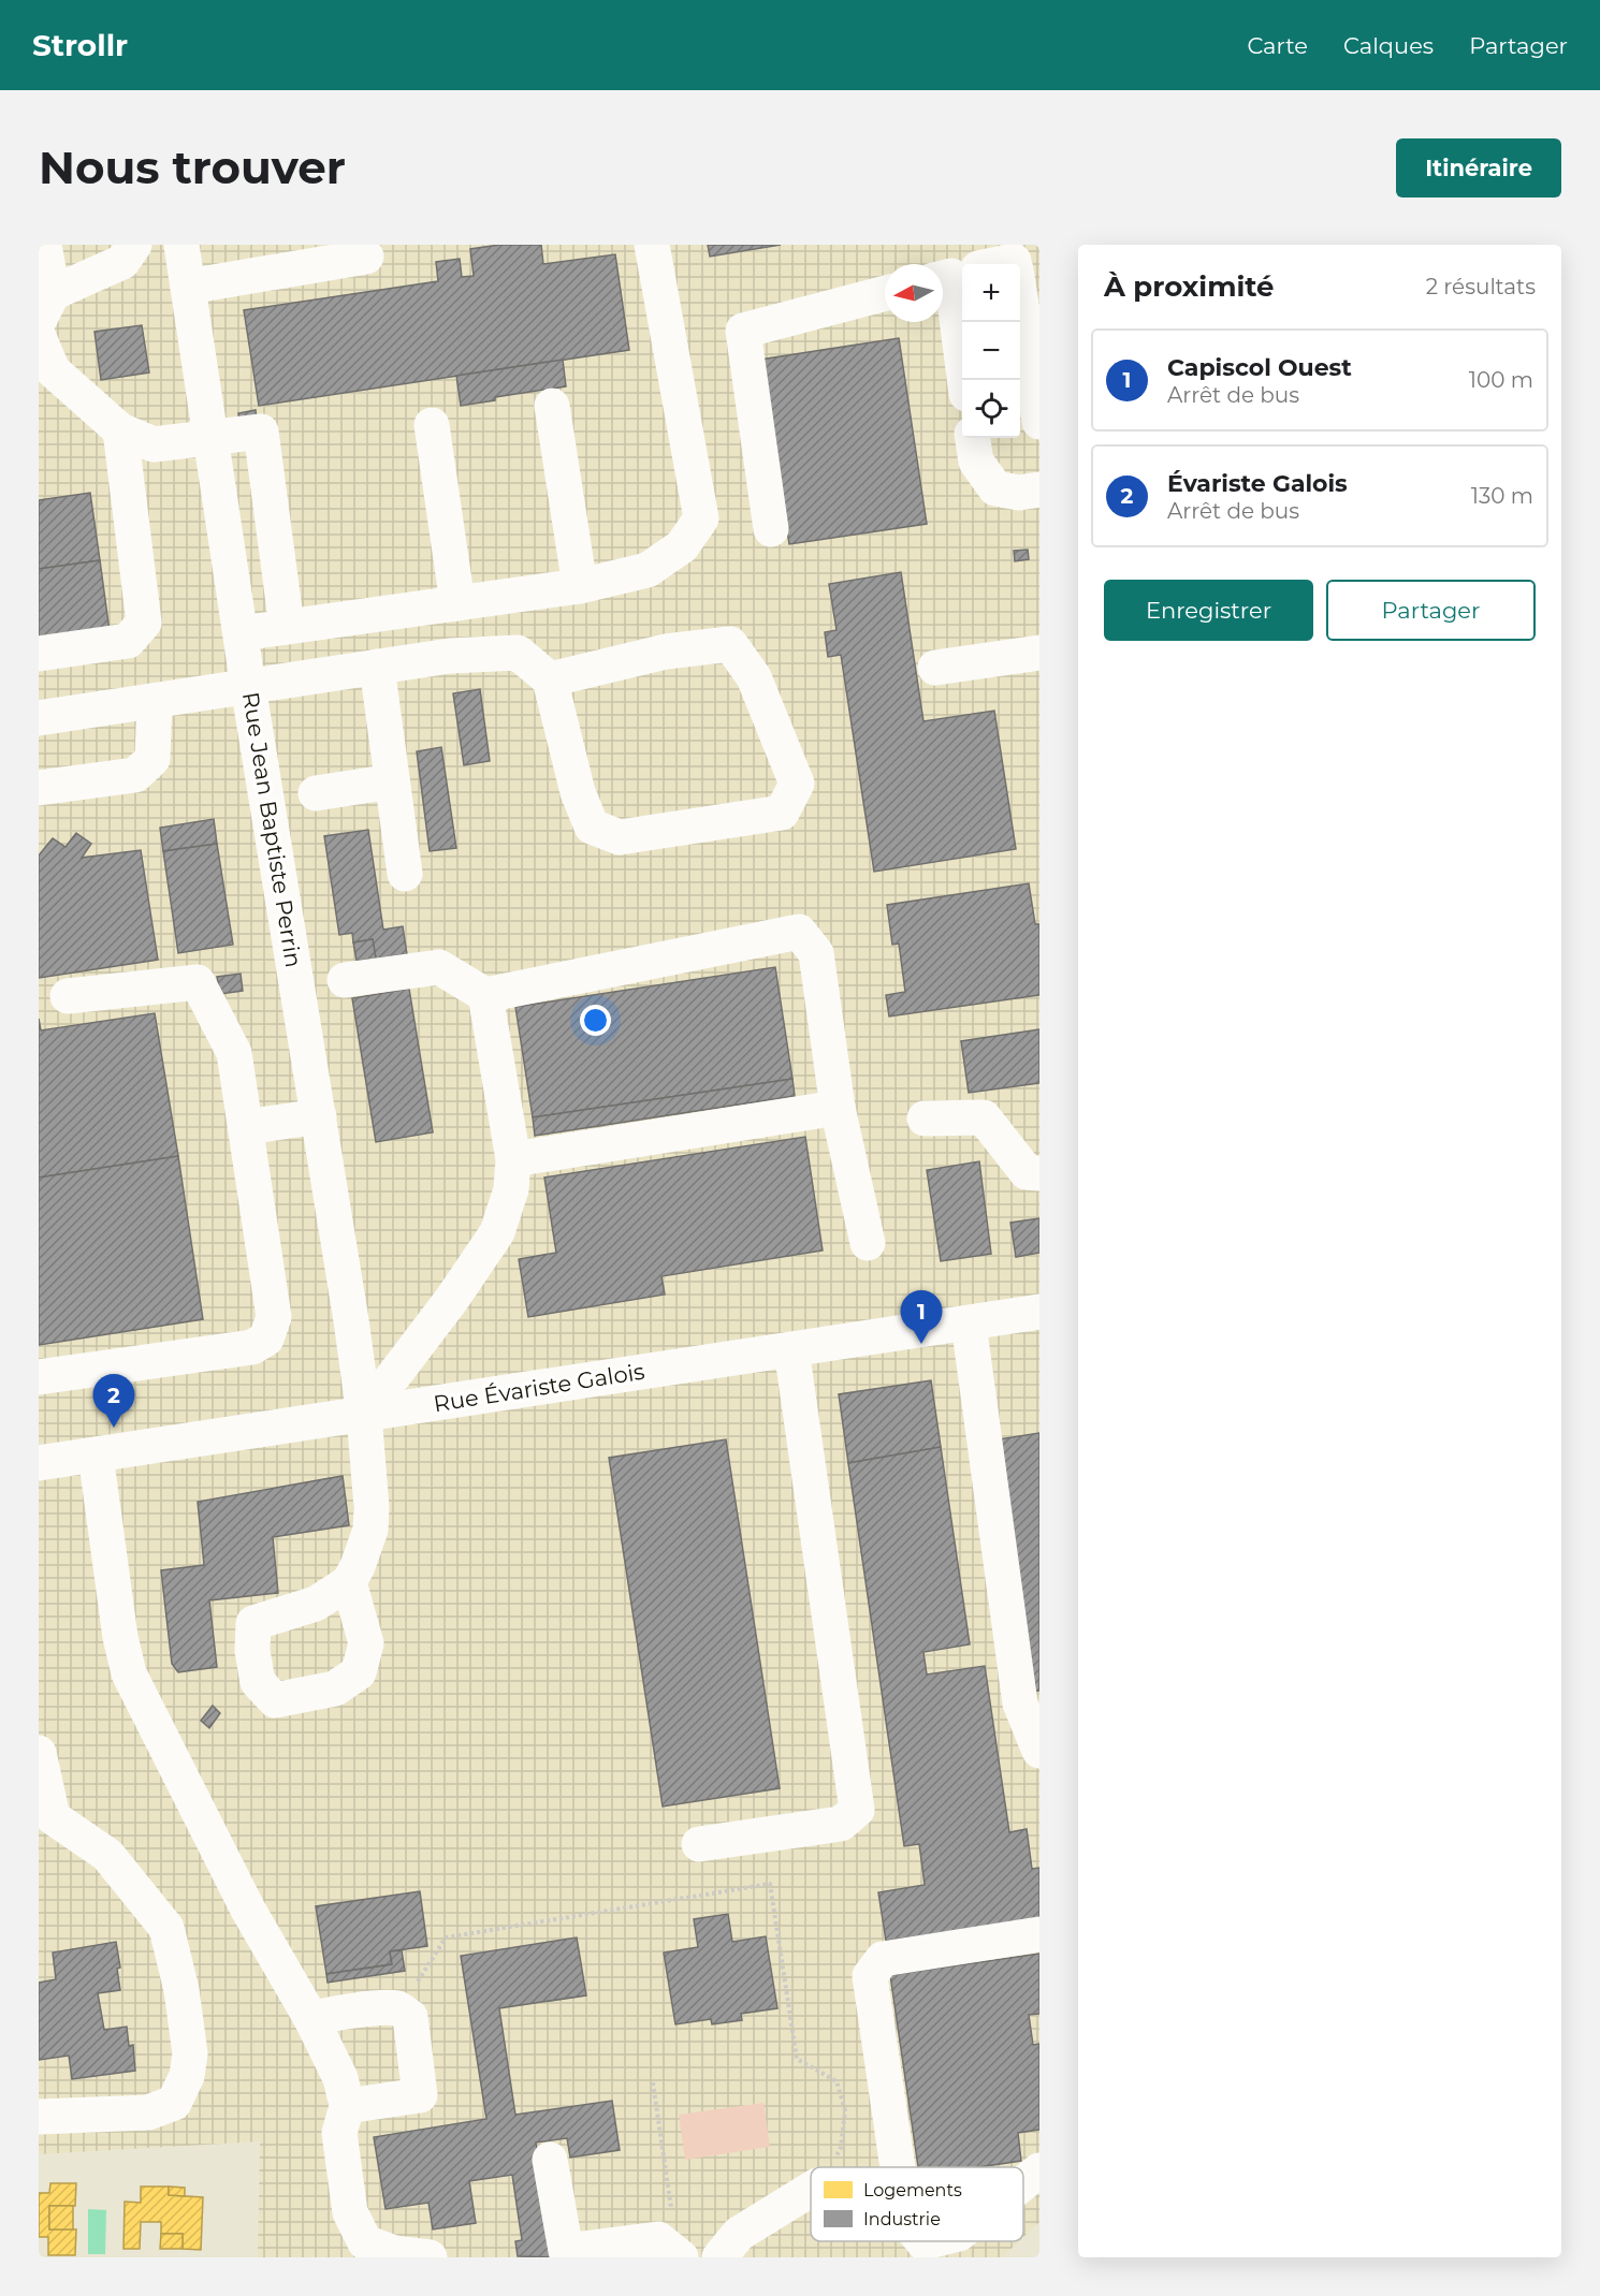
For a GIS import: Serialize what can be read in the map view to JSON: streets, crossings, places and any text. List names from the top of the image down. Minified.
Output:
{"streets":{"street":["Rue Jean Baptiste Perrin","Rue Évariste Galois"]},"crossings":[["Rue Jean Baptiste Perrin","Rue Évariste Galois"]],"legend":["Logements","Industrie"],"north":"left","page":{"header":"Strollr","nav":["Carte","Calques","Partager"],"buttons":["Itinéraire",["Enregistrer","Partager"]],"title":"Nous trouver","heading":["À proximité","2 résultats"],"map_buttons":["+","−"],"list":[{"mark":"1","name":"Capiscol Ouest","note":"Arrêt de bus","value":"100 m"},{"mark":"2","name":"Évariste Galois","note":"Arrêt de bus","value":"130 m"}],"pins":["1","2"]}}
